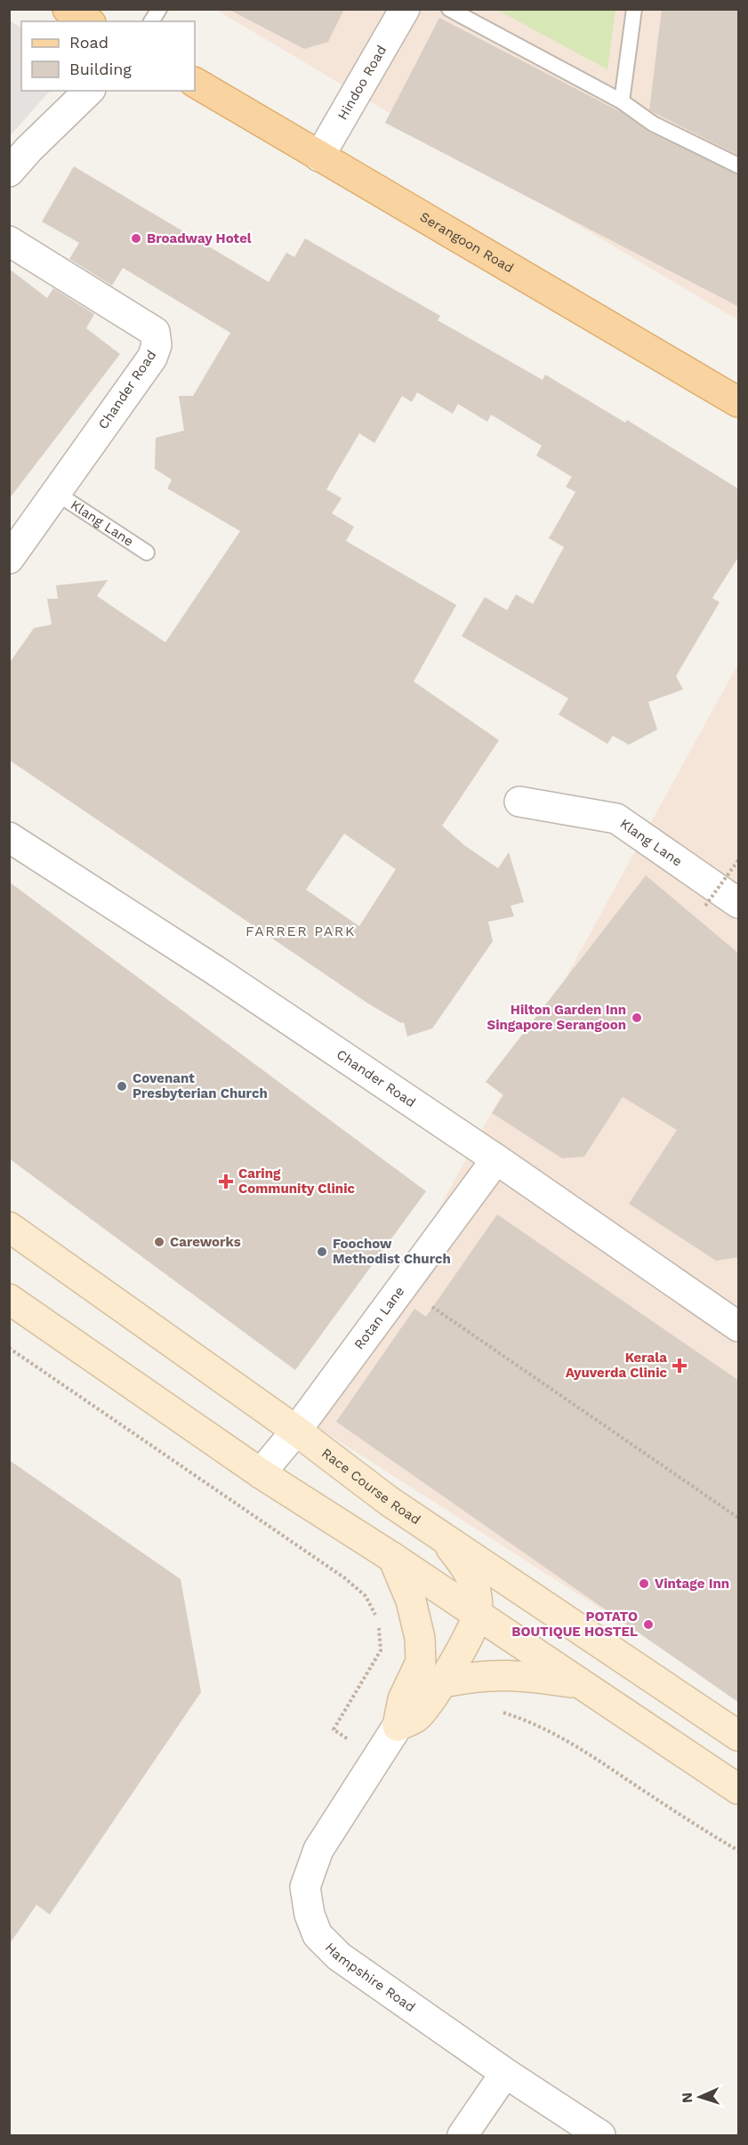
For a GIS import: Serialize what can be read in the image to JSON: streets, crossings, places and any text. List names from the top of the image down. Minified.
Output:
{"streets":{"main road":["Serangoon Road"],"street":["Hindoo Road","Chander Road","Klang Lane","Rotan Lane","Race Course Road","Hampshire Road"]},"crossings":[["Hindoo Road","Serangoon Road"],["Chander Road","Klang Lane"],["Chander Road","Rotan Lane"],["Rotan Lane","Race Course Road"]],"districts":["FARRER PARK"],"places":{"other":["Broadway Hotel","Hilton Garden Inn Singapore Serangoon","Covenant Presbyterian Church","Careworks","Foochow Methodist Church","Vintage Inn","POTATO BOUTIQUE HOSTEL"],"health":["Caring Community Clinic","Kerala Ayuverda Clinic"]},"legend":["Road","Building"],"north":"left"}
